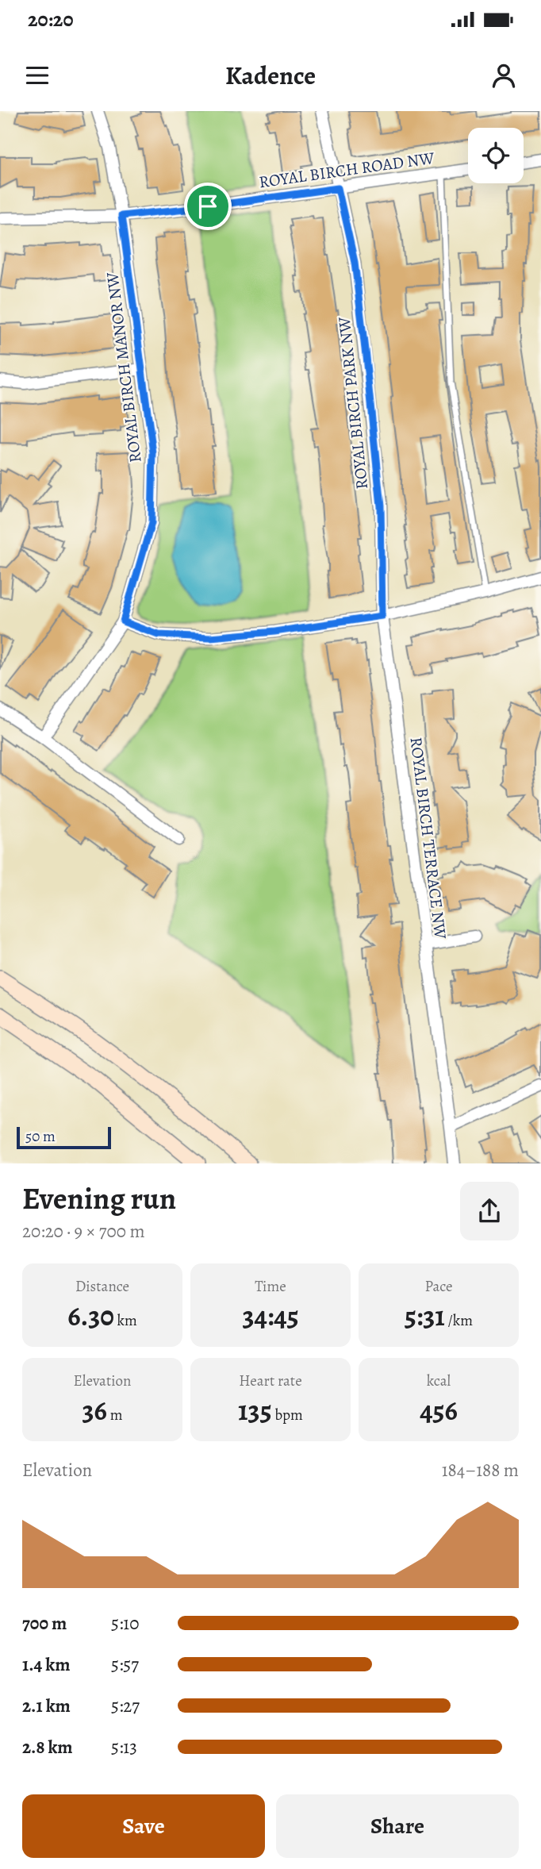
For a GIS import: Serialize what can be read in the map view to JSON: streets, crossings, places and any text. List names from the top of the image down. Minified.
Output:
{"streets":{"street":["ROYAL BIRCH ROAD NW","ROYAL BIRCH MANOR NW","ROYAL BIRCH PARK NW","ROYAL BIRCH TERRACE NW"]},"crossings":[["ROYAL BIRCH ROAD NW","ROYAL BIRCH MANOR NW"],["ROYAL BIRCH ROAD NW","ROYAL BIRCH PARK NW"],["ROYAL BIRCH PARK NW","ROYAL BIRCH TERRACE NW"]],"scale_bar":"50 m","page":{"status":"20:20","header":"Kadence","scale":"50 m","heading":["Evening run","20:20 · 9 × 700 m"],"stats":[["Distance","6.30 km"],["Time","34:45"],["Pace","5:31 /km"],["Elevation","36 m"],["Heart rate","135 bpm"],["kcal","456"]],"chart":["Elevation","184–188 m"],"list":[{"name":"700 m","note":"5:10"},{"name":"1.4 km","note":"5:57"},{"name":"2.1 km","note":"5:27"},{"name":"2.8 km","note":"5:13"}],"buttons":["Save","Share"]}}
